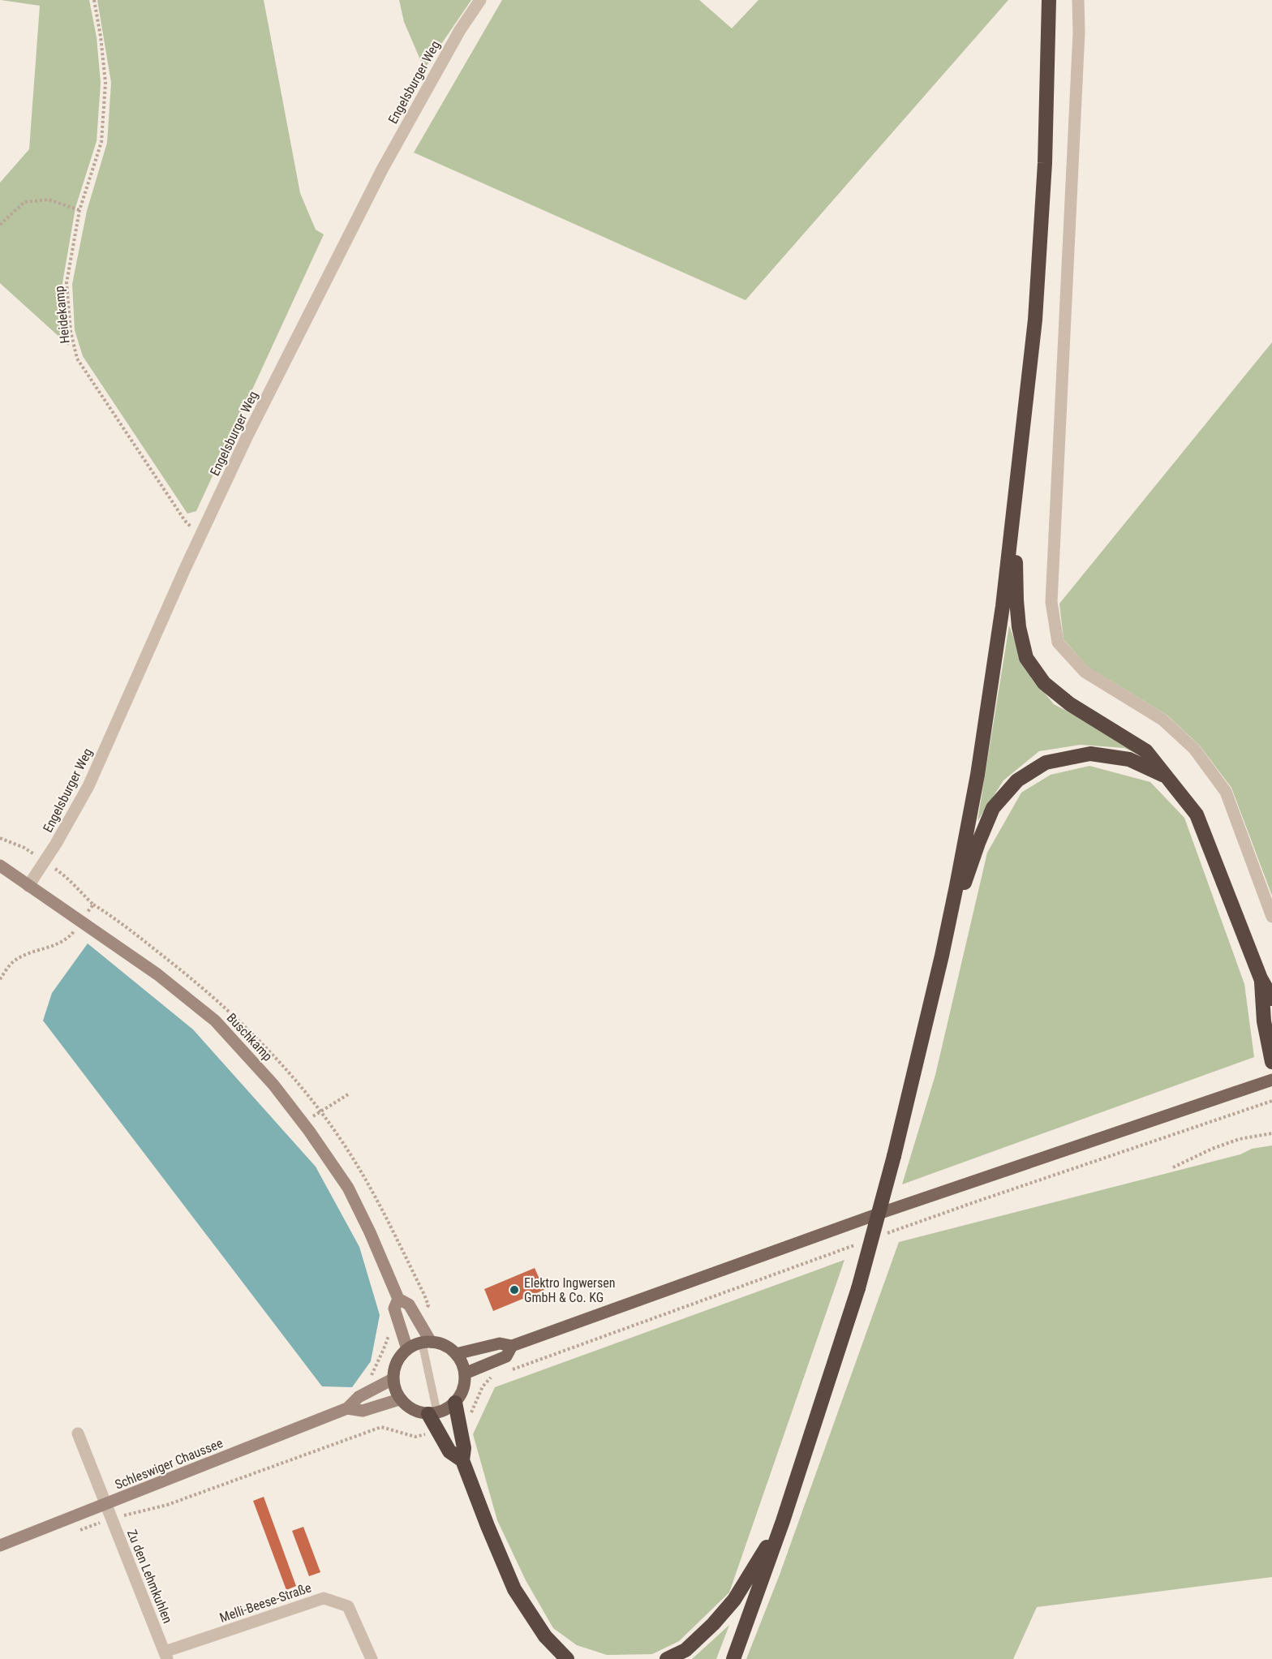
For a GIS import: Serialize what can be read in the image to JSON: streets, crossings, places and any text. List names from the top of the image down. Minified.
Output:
{"streets":{"street":["Engelsburger Weg","Buschkamp","Schleswiger Chaussee","Zu den Lehmkuhlen","Melli-Beese-Straße"],"path":["Heidekamp"]},"crossings":[["Engelsburger Weg","Heidekamp"],["Engelsburger Weg","Buschkamp"],["Schleswiger Chaussee","Zu den Lehmkuhlen"],["Zu den Lehmkuhlen","Melli-Beese-Straße"]],"places":["Elektro Ingwersen GmbH & Co. KG"]}
